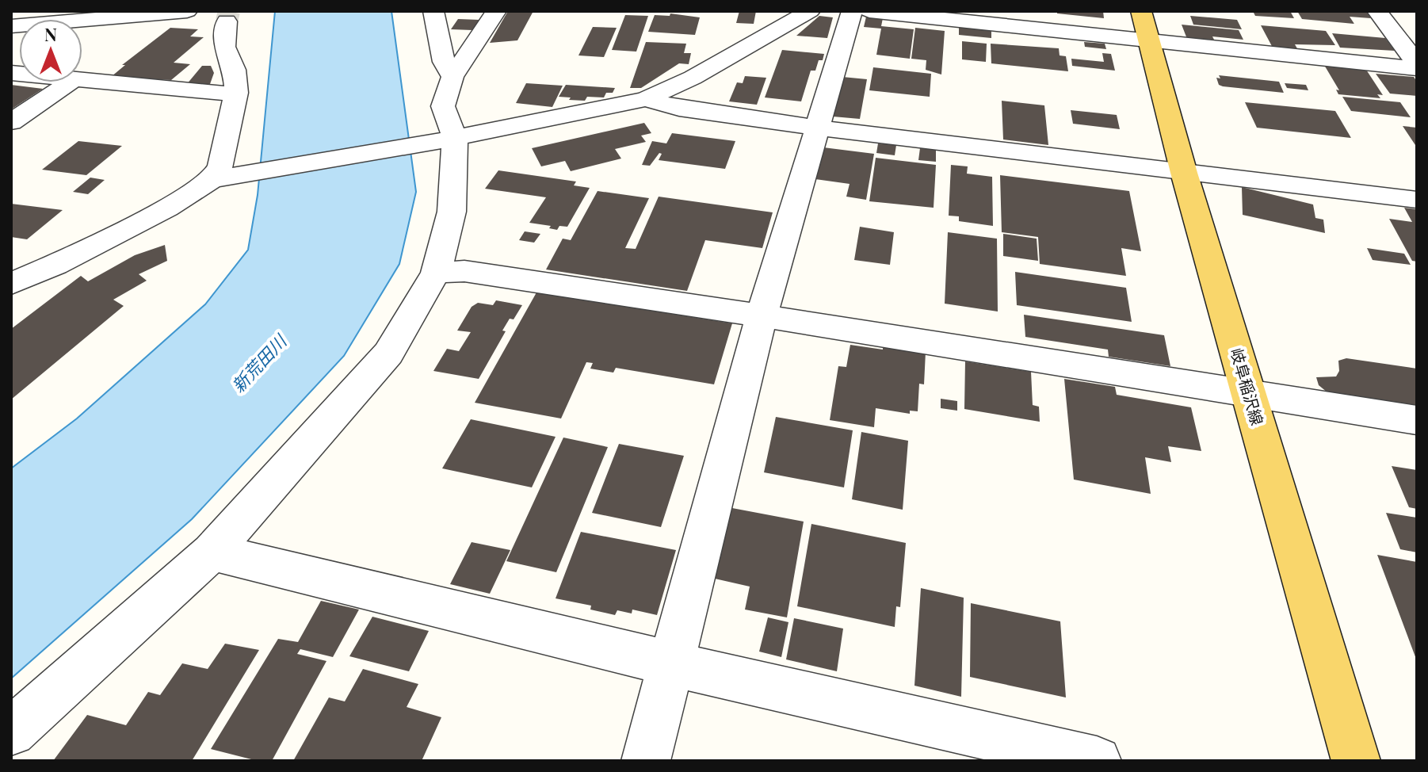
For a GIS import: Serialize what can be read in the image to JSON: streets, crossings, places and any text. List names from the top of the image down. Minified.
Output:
{"streets":{"main road":["岐阜稲沢線"]},"water":["新荒田川"],"north":"top"}
